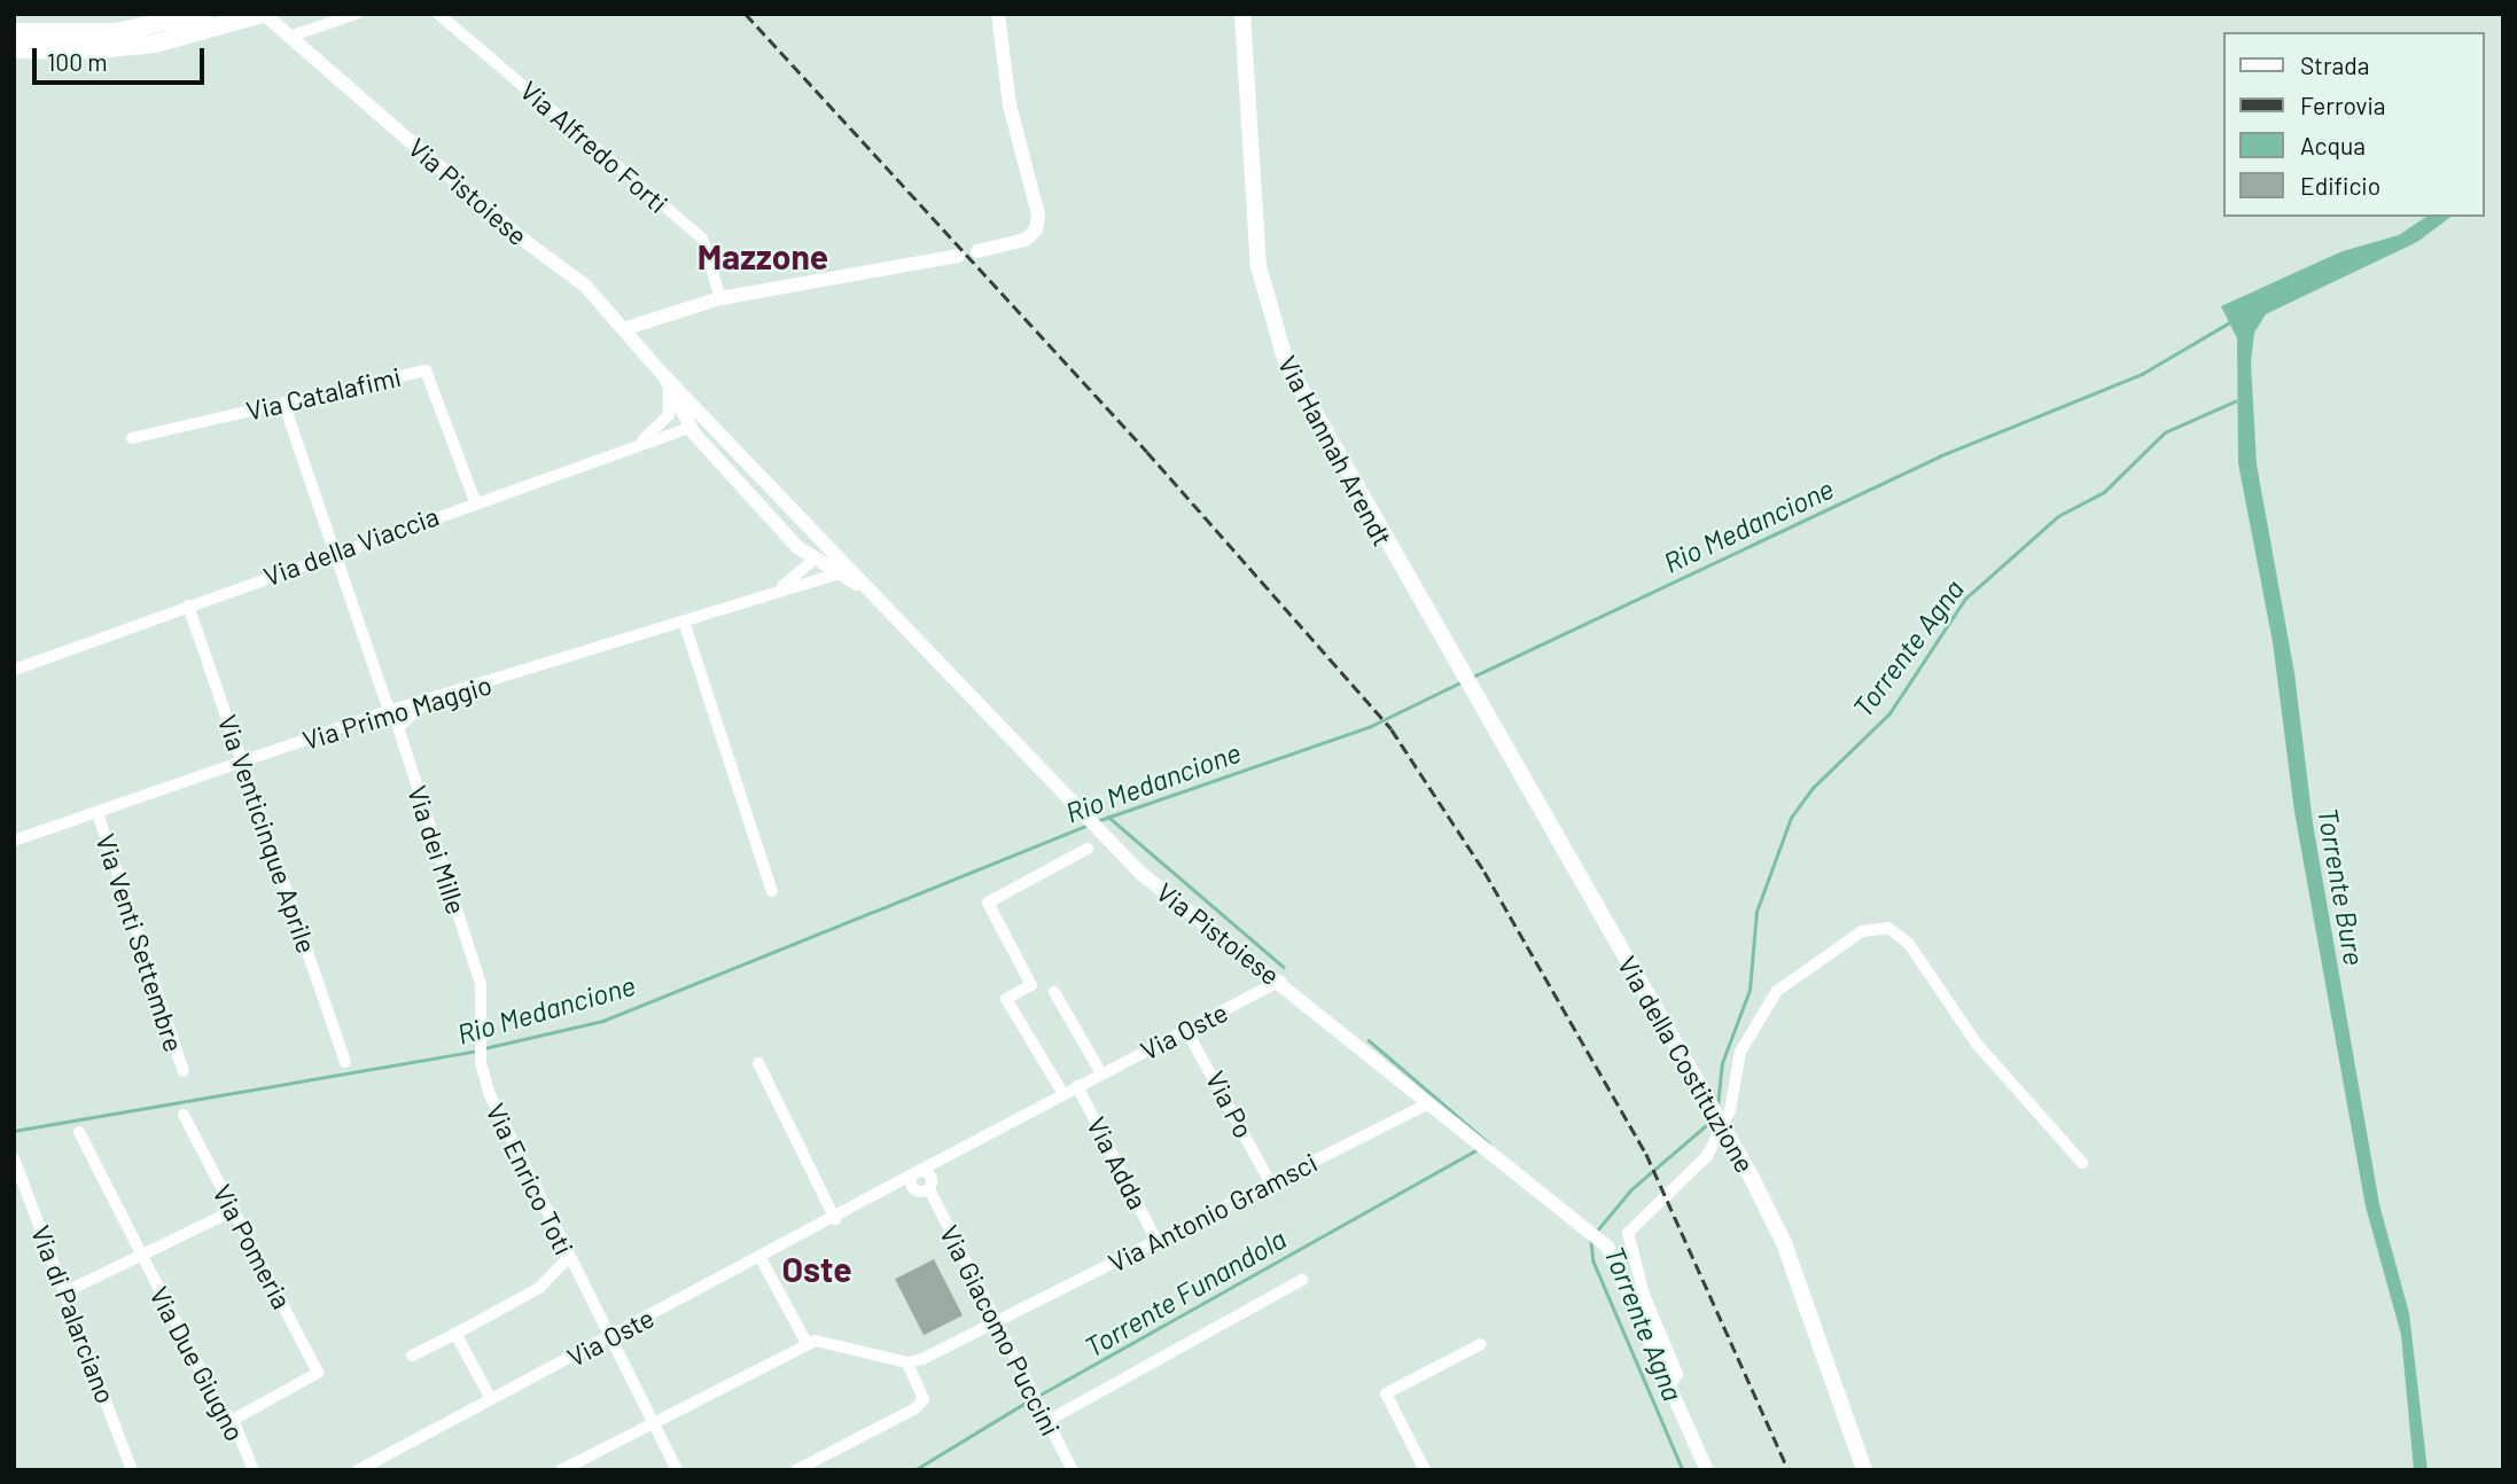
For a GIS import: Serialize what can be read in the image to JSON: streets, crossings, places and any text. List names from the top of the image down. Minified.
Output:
{"streets":{"main road":["Via Hannah Arendt","Via della Costituzione"],"street":["Via Alfredo Forti","Via Pistoiese","Via Catalafimi","Via della Viaccia","Via Primo Maggio","Via Venticinque Aprile","Via dei Mille","Via Venti Settembre","Via Oste","Via Po","Via Adda","Via Enrico Toti","Via Antonio Gramsci","Via Pomeria","Via di Palarciano","Via Giacomo Puccini","Via Due Giugno"]},"crossings":[["Via Pistoiese","Via della Viaccia"],["Via Pistoiese","Via Primo Maggio"],["Via Pistoiese","Via Oste"],["Via Pistoiese","Via Antonio Gramsci"],["Via Catalafimi","Via della Viaccia"],["Via Hannah Arendt","Via della Costituzione"],["Via della Viaccia","Via Venticinque Aprile"],["Via Primo Maggio","Via Venticinque Aprile"],["Via Primo Maggio","Via dei Mille"],["Via Primo Maggio","Via Venti Settembre"],["Via dei Mille","Via Enrico Toti"],["Via Oste","Via Po"],["Via Oste","Via Adda"],["Via Oste","Via Enrico Toti"],["Via Oste","Via Giacomo Puccini"],["Via Po","Via Antonio Gramsci"],["Via Adda","Via Antonio Gramsci"],["Via Antonio Gramsci","Via Giacomo Puccini"],["Via Pomeria","Via Due Giugno"]],"districts":["Mazzone","Oste"],"water":["Rio Medancione","Torrente Agna","Torrente Bure","Torrente Funandola"],"legend":["Strada","Ferrovia","Acqua","Edificio"],"scale_bar":"100 m"}
